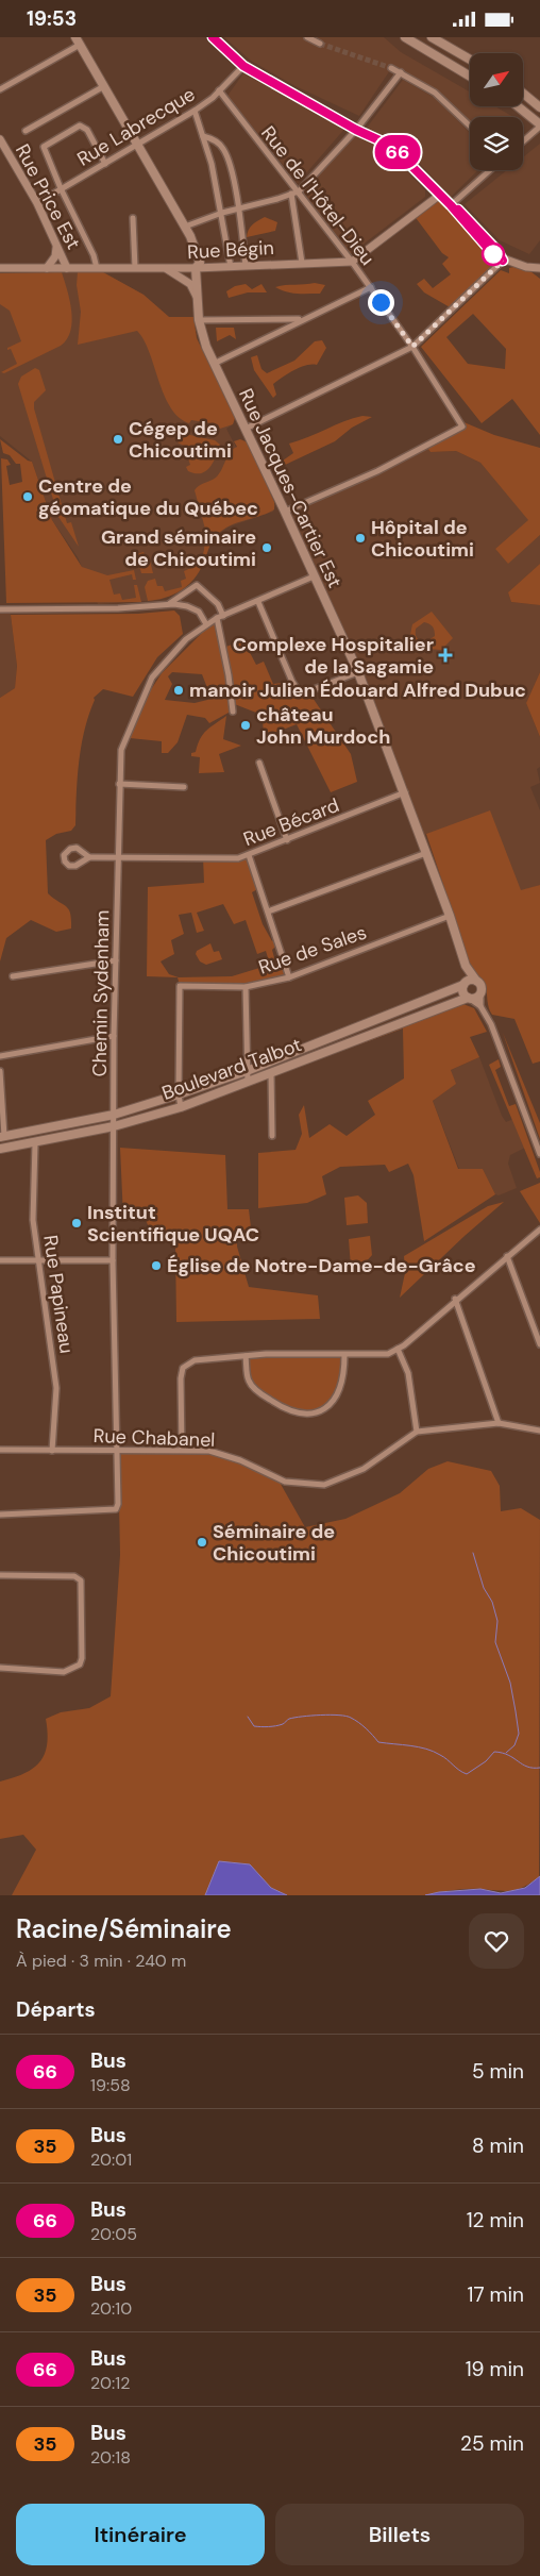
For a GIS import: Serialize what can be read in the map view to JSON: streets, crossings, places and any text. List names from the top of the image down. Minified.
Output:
{"streets":{"main road":["Rue Jacques-Cartier Est","Boulevard Talbot"],"street":["Rue Labrecque","Rue de l'Hôtel-Dieu","Rue Price Est","Rue Bégin","Rue Bécard","Rue de Sales","Chemin Sydenham","Rue Papineau","Rue Chabanel"]},"crossings":[["Rue Labrecque","Rue de l'Hôtel-Dieu"],["Rue Labrecque","Rue Price Est"],["Rue Labrecque","Rue Jacques-Cartier Est"],["Rue de l'Hôtel-Dieu","Rue Bégin"],["Rue de l'Hôtel-Dieu","Rue Jacques-Cartier Est"],["Rue Price Est","Rue Bégin"],["Rue Bégin","Rue Jacques-Cartier Est"],["Rue Jacques-Cartier Est","Rue Bécard"],["Rue Jacques-Cartier Est","Rue de Sales"],["Rue Jacques-Cartier Est","Chemin Sydenham"],["Rue Jacques-Cartier Est","Boulevard Talbot"],["Rue Bécard","Chemin Sydenham"],["Rue de Sales","Boulevard Talbot"],["Chemin Sydenham","Boulevard Talbot"],["Chemin Sydenham","Rue Chabanel"],["Boulevard Talbot","Rue Papineau"],["Rue Papineau","Rue Chabanel"]],"places":{"other":["Cégep de Chicoutimi","Centre de géomatique du Québec","Hôpital de Chicoutimi","Grand séminaire de Chicoutimi","manoir Julien Édouard Alfred Dubuc","château John Murdoch","Institut Scientifique UQAC","Église de Notre-Dame-de-Grâce","Séminaire de Chicoutimi"],"health":["Complexe Hospitalier de la Sagamie"]},"lines":["bus line 66"],"north":"top right","page":{"status":"19:53","on_map":"66","heading":[["Racine/Séminaire","À pied · 3 min · 240 m"],"Départs"],"list":[{"mark":"66","name":"Bus","note":"19:58","value":"5 min"},{"mark":"35","name":"Bus","note":"20:01","value":"8 min"},{"mark":"66","name":"Bus","note":"20:05","value":"12 min"},{"mark":"35","name":"Bus","note":"20:10","value":"17 min"},{"mark":"66","name":"Bus","note":"20:12","value":"19 min"},{"mark":"35","name":"Bus","note":"20:18","value":"25 min"}],"buttons":["Itinéraire","Billets"]}}
